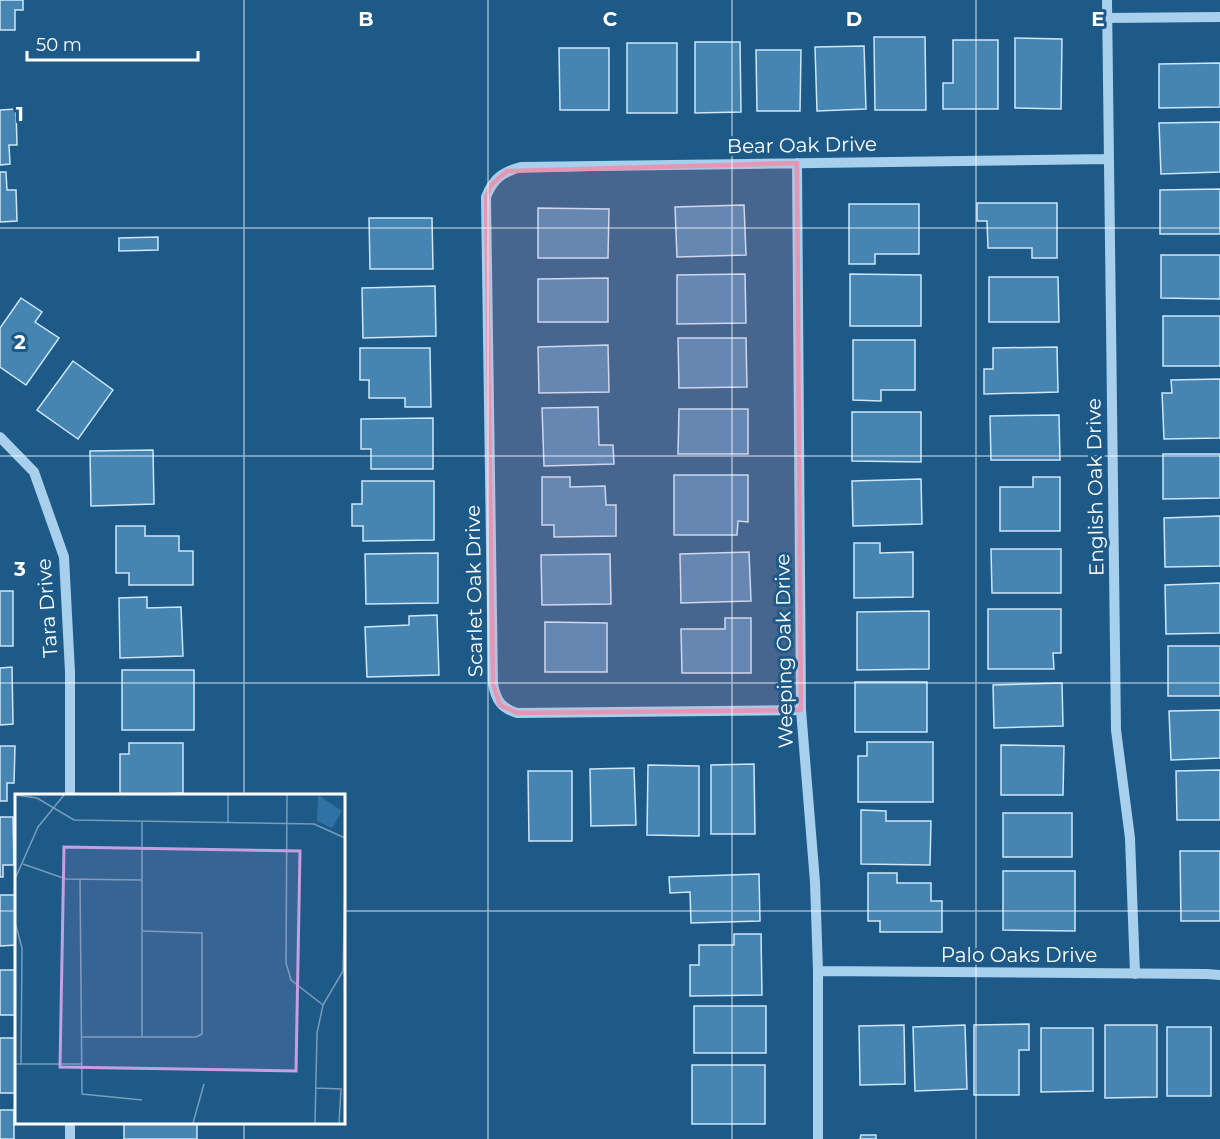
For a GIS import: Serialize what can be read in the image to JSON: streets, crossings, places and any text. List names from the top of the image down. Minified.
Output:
{"streets":{"street":["Bear Oak Drive","English Oak Drive","Scarlet Oak Drive","Tara Drive","Weeping Oak Drive","Palo Oaks Drive"]},"crossings":[["Bear Oak Drive","English Oak Drive"],["Bear Oak Drive","Scarlet Oak Drive"],["Bear Oak Drive","Weeping Oak Drive"],["English Oak Drive","Palo Oaks Drive"],["Scarlet Oak Drive","Weeping Oak Drive"],["Weeping Oak Drive","Palo Oaks Drive"]],"scale_bar":"50 m","grid":{"columns":["B","C","D","E"],"rows":["1","2","3"]}}
